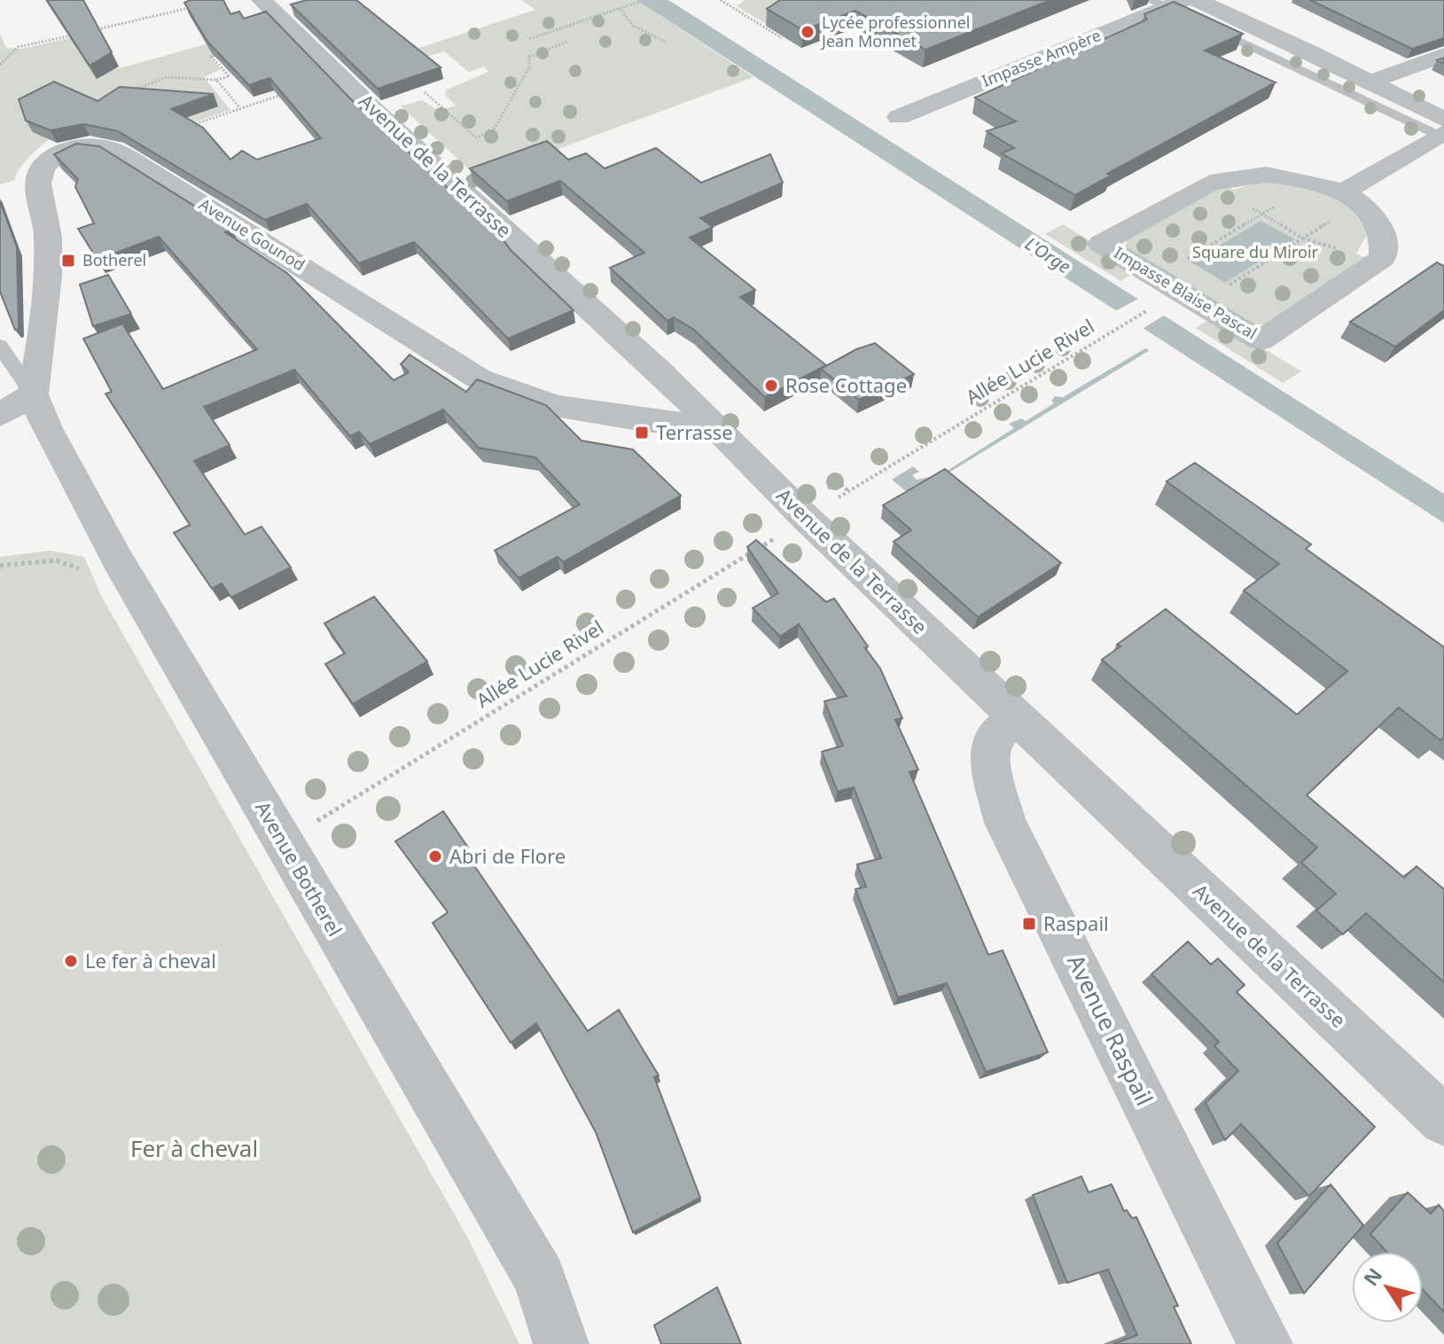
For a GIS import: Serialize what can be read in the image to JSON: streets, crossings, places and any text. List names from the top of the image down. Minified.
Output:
{"streets":{"street":["Impasse Ampère","Avenue de la Terrasse","Avenue Gounod","Impasse Blaise Pascal","Avenue Botherel","Avenue Raspail"],"path":["Allée Lucie Rivel"]},"crossings":[["Avenue de la Terrasse","Avenue Gounod"],["Avenue de la Terrasse","Avenue Raspail"],["Avenue Gounod","Avenue Botherel"],["Impasse Blaise Pascal","Allée Lucie Rivel"]],"water":["L'Orge"],"parks":["Square du Miroir","Fer à cheval"],"places":{"other":["Lycée professionnel Jean Monnet","Rose Cottage","Abri de Flore","Le fer à cheval"],"transit":["Botherel","Terrasse","Raspail"]},"north":"top left"}
